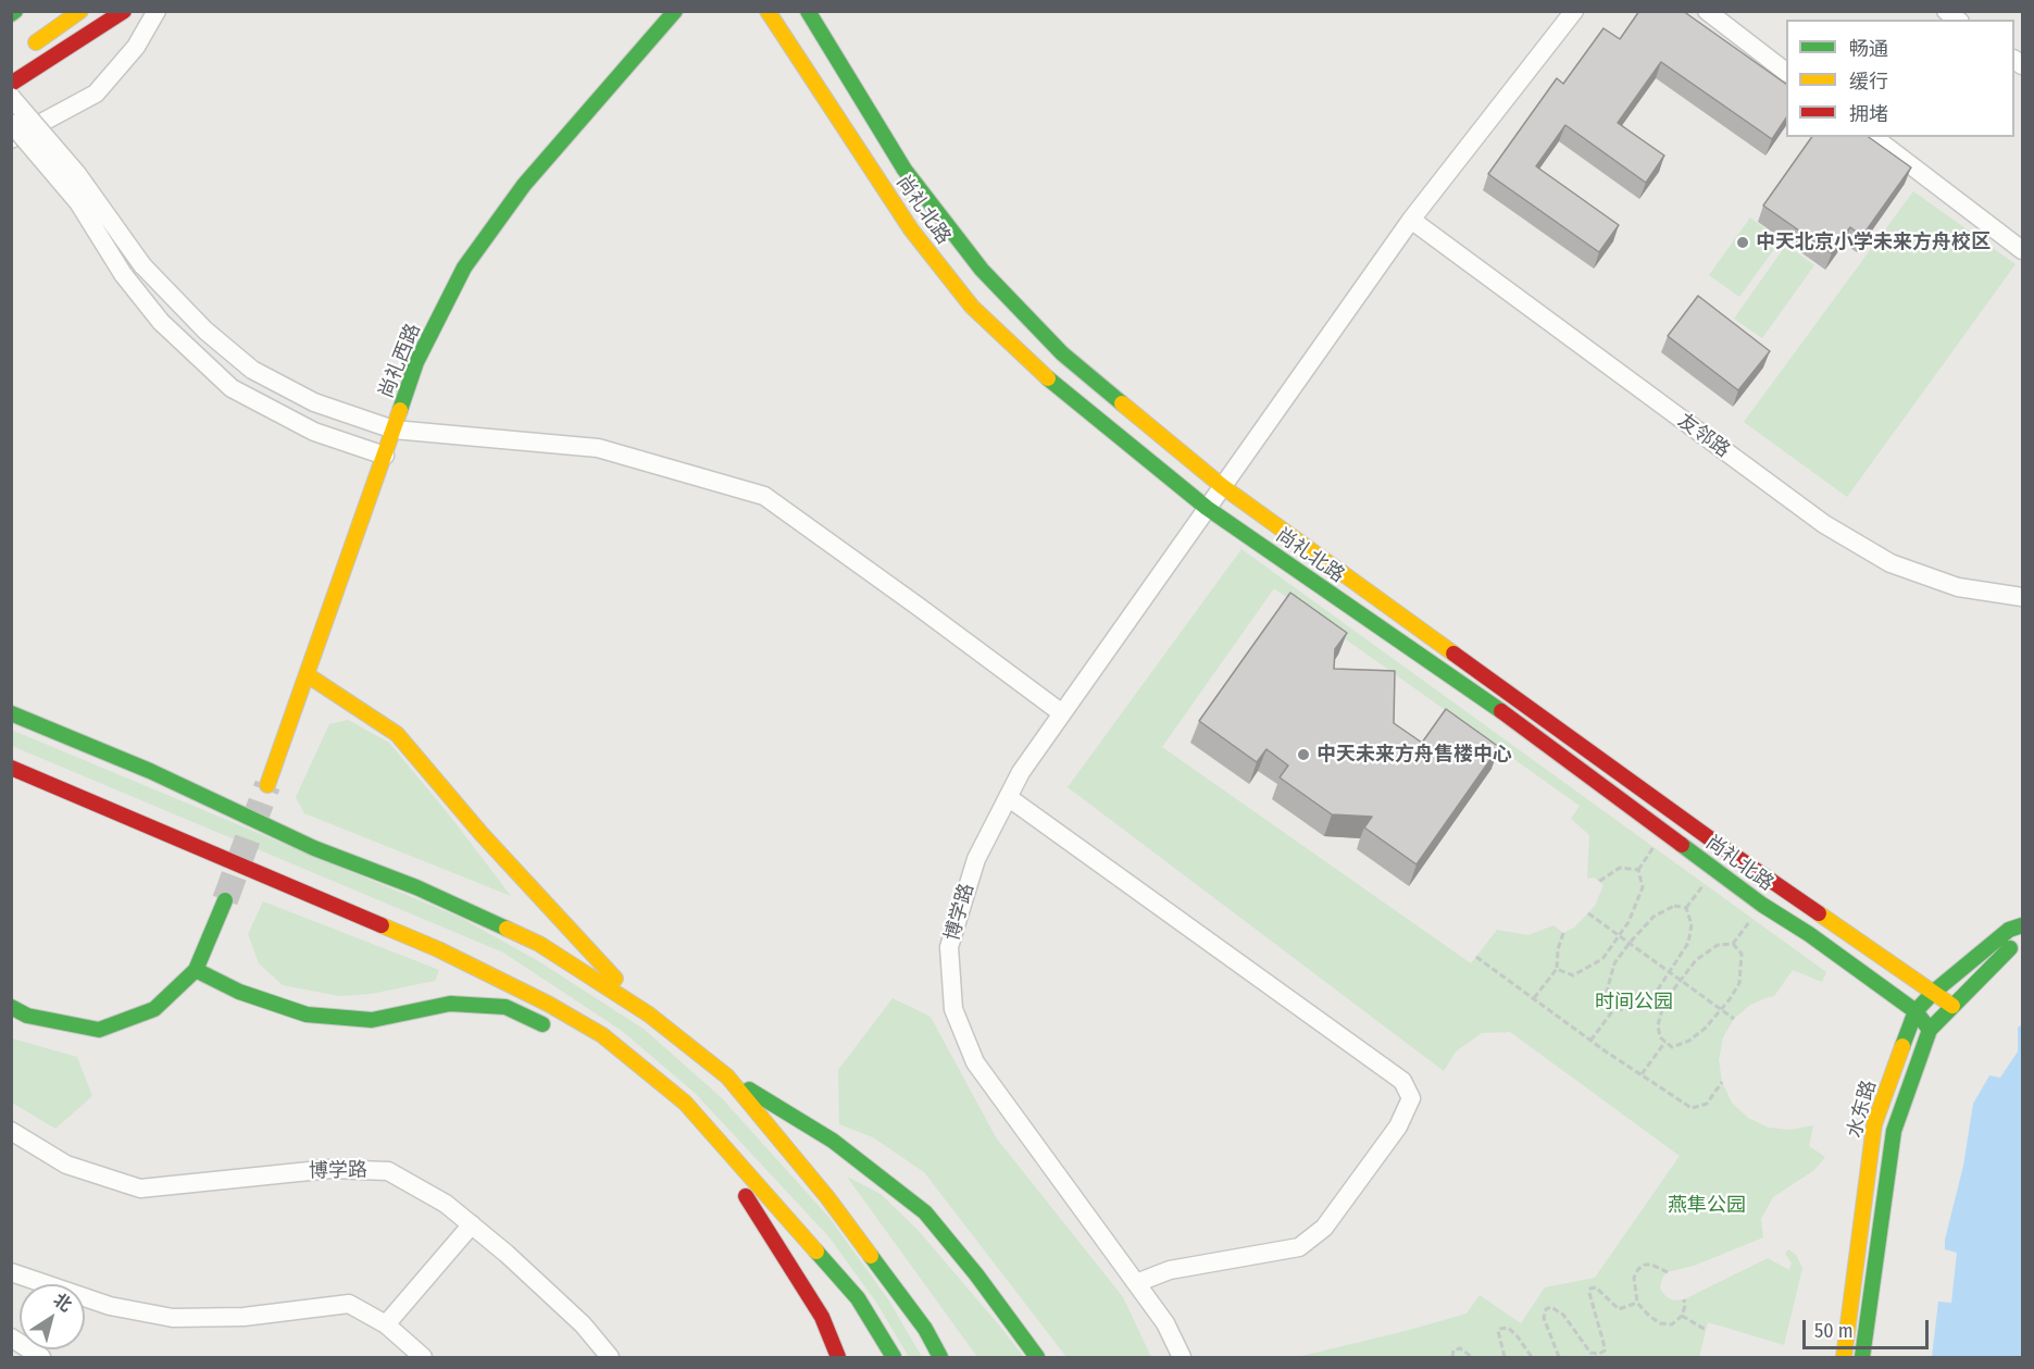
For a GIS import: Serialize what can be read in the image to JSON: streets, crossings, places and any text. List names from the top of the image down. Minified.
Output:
{"streets":{"main road":["尚礼北路","尚礼西路","水东路"],"street":["友邻路","博学路"]},"crossings":[["尚礼北路","博学路"],["尚礼北路","水东路"]],"parks":["时间公园","燕隼公园"],"places":["中天北京小学未来方舟校区","中天未来方舟售楼中心"],"legend":["畅通","缓行","拥堵"],"scale_bar":"50 m","north":"top right"}
